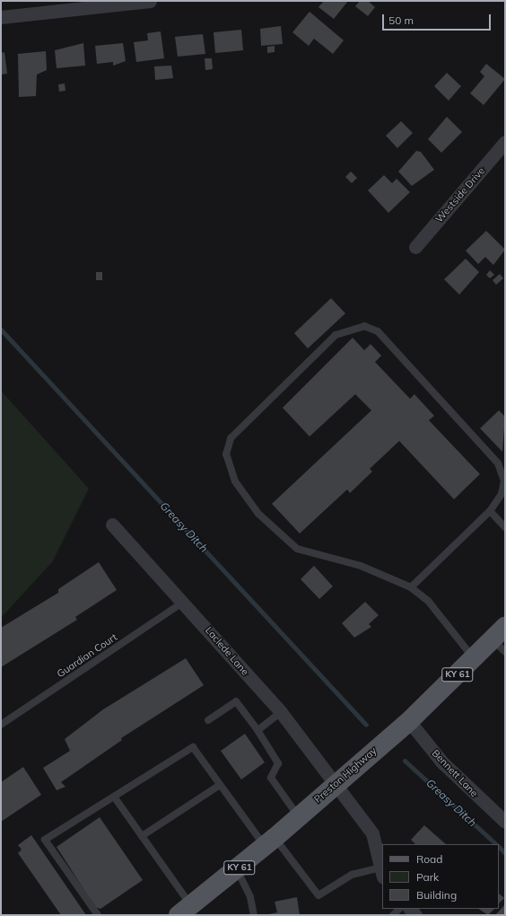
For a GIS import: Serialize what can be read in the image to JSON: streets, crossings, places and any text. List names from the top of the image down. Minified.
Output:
{"streets":{"main road":["KY 61","Preston Highway"],"street":["Westside Drive","Laclede Lane","Bennett Lane"],"lane":["Guardian Court"]},"crossings":[["Laclede Lane","Guardian Court"],["Laclede Lane","Preston Highway"],["Bennett Lane","Preston Highway"]],"water":["Greasy Ditch"],"legend":["Road","Park","Building"],"scale_bar":"50 m"}
